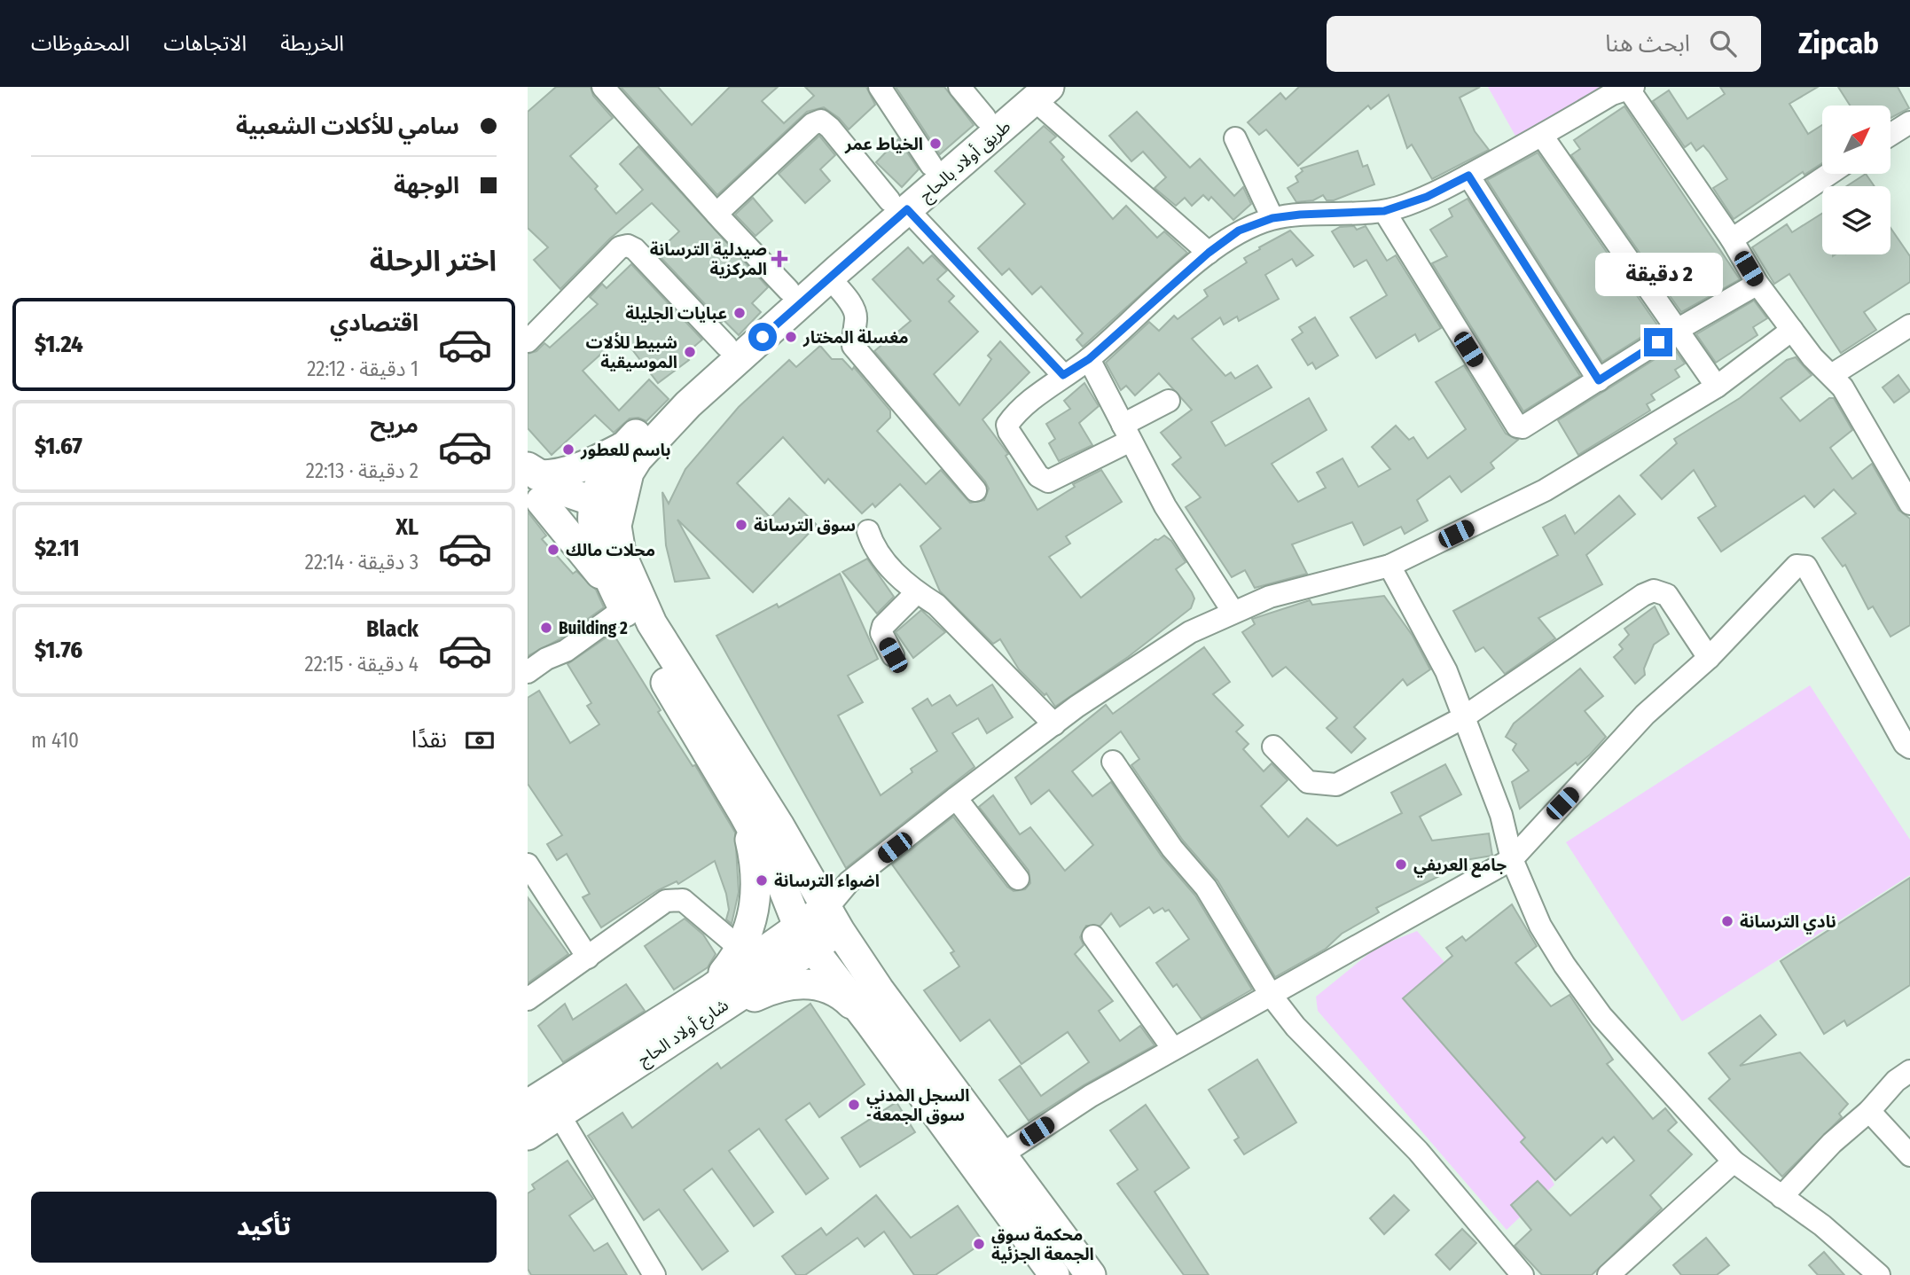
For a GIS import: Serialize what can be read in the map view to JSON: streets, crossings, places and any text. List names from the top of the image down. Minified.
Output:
{"streets":{"main road":["طريق أولاد بالحاج","شارع أولاد الحاج"]},"places":{"other":["الخياط عمر","عبايات الجليلة","مغسلة المختار","شبيط للألات الموسيقية","باسم للعطور","سوق الترسانة","محلات مالك","Building 2","جامع العريفي","اضواء الترسانة","نادي الترسانة","السجل المدني -سوق الجمعة","محكمة سوق الجمعة الجزئية"],"health":["صيدلية الترسانة المركزية"]},"north":"top right","page":{"header":"Zipcab","search":"ابحث هنا","nav":["الخريطة","الاتجاهات","المحفوظات"],"banner":["سامي للأكلات الشعبية","الوجهة"],"heading":"اختر الرحلة","bubble":"2 دقيقة","list":[{"name":"اقتصادي","note":"1 دقيقة · 22:12","value":"$1.24"},{"name":"مريح","note":"2 دقيقة · 22:13","value":"$1.67"},{"name":"XL","note":"3 دقيقة · 22:14","value":"$2.11"},{"name":"Black","note":"4 دقيقة · 22:15","value":"$1.76"}],"pay":["نقدًا","410 m"],"buttons":"تأكيد"}}
